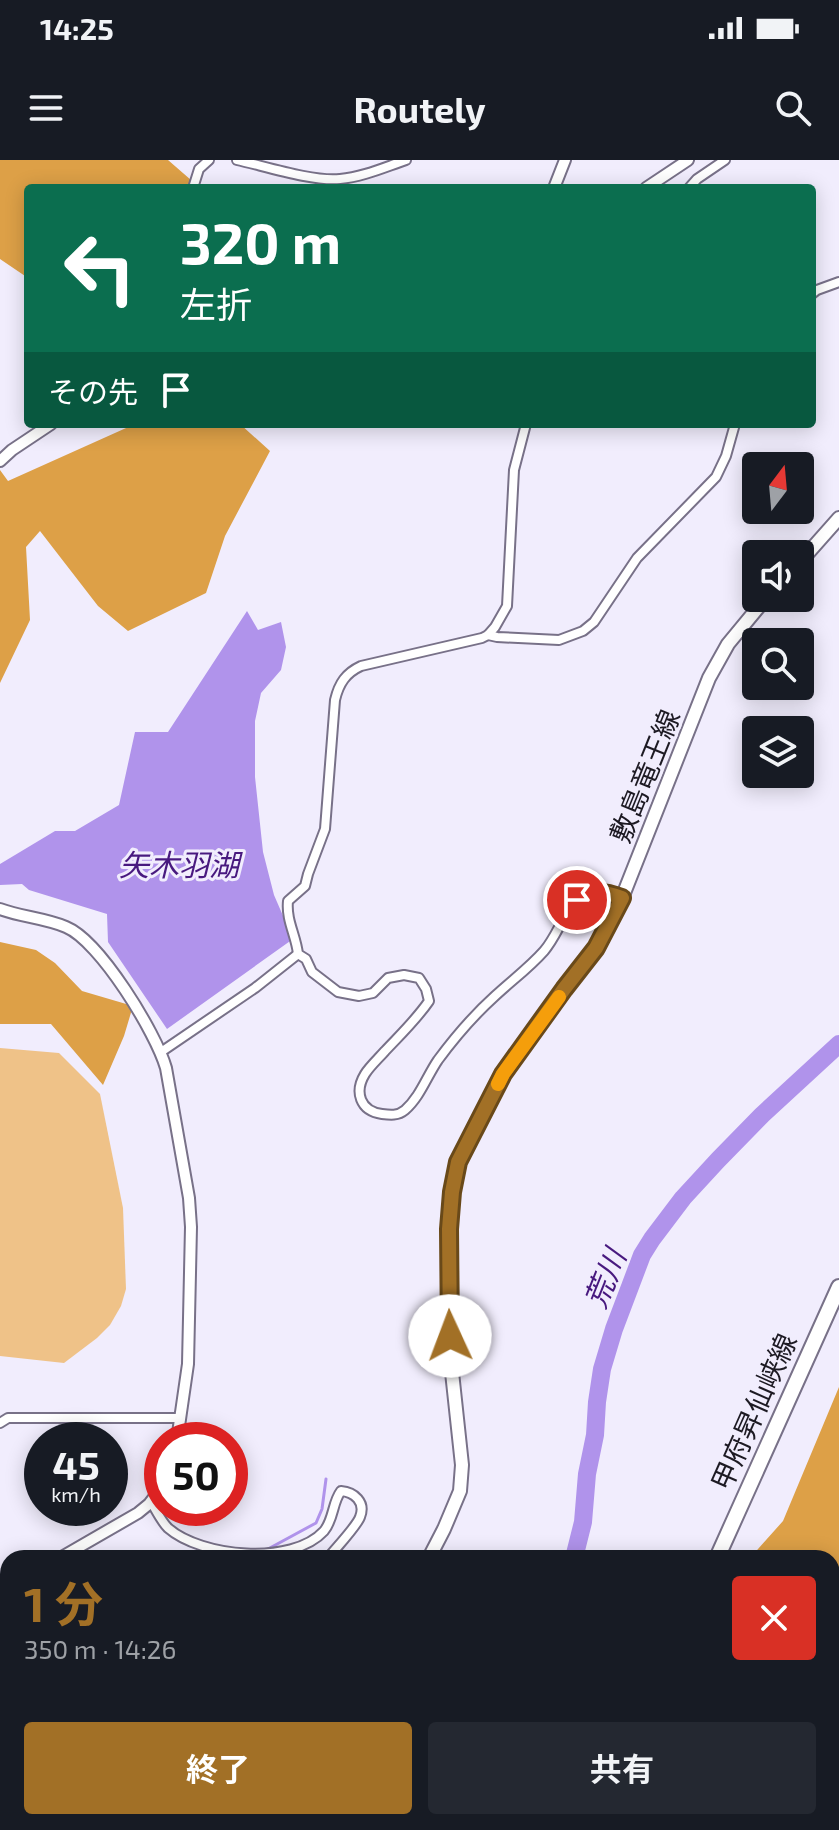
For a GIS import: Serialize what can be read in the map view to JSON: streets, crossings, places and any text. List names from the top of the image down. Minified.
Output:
{"streets":{"main road":["敷島竜王線","甲府昇仙峡線"]},"water":["矢木羽湖","荒川"],"north":"top","page":{"status":"14:25","header":"Routely","turn":["320 m","左折"],"then":"その先","speed":"45 km/h","limit":"50","heading":["1 分","350 m · 14:26"],"buttons":["終了","共有"]}}
